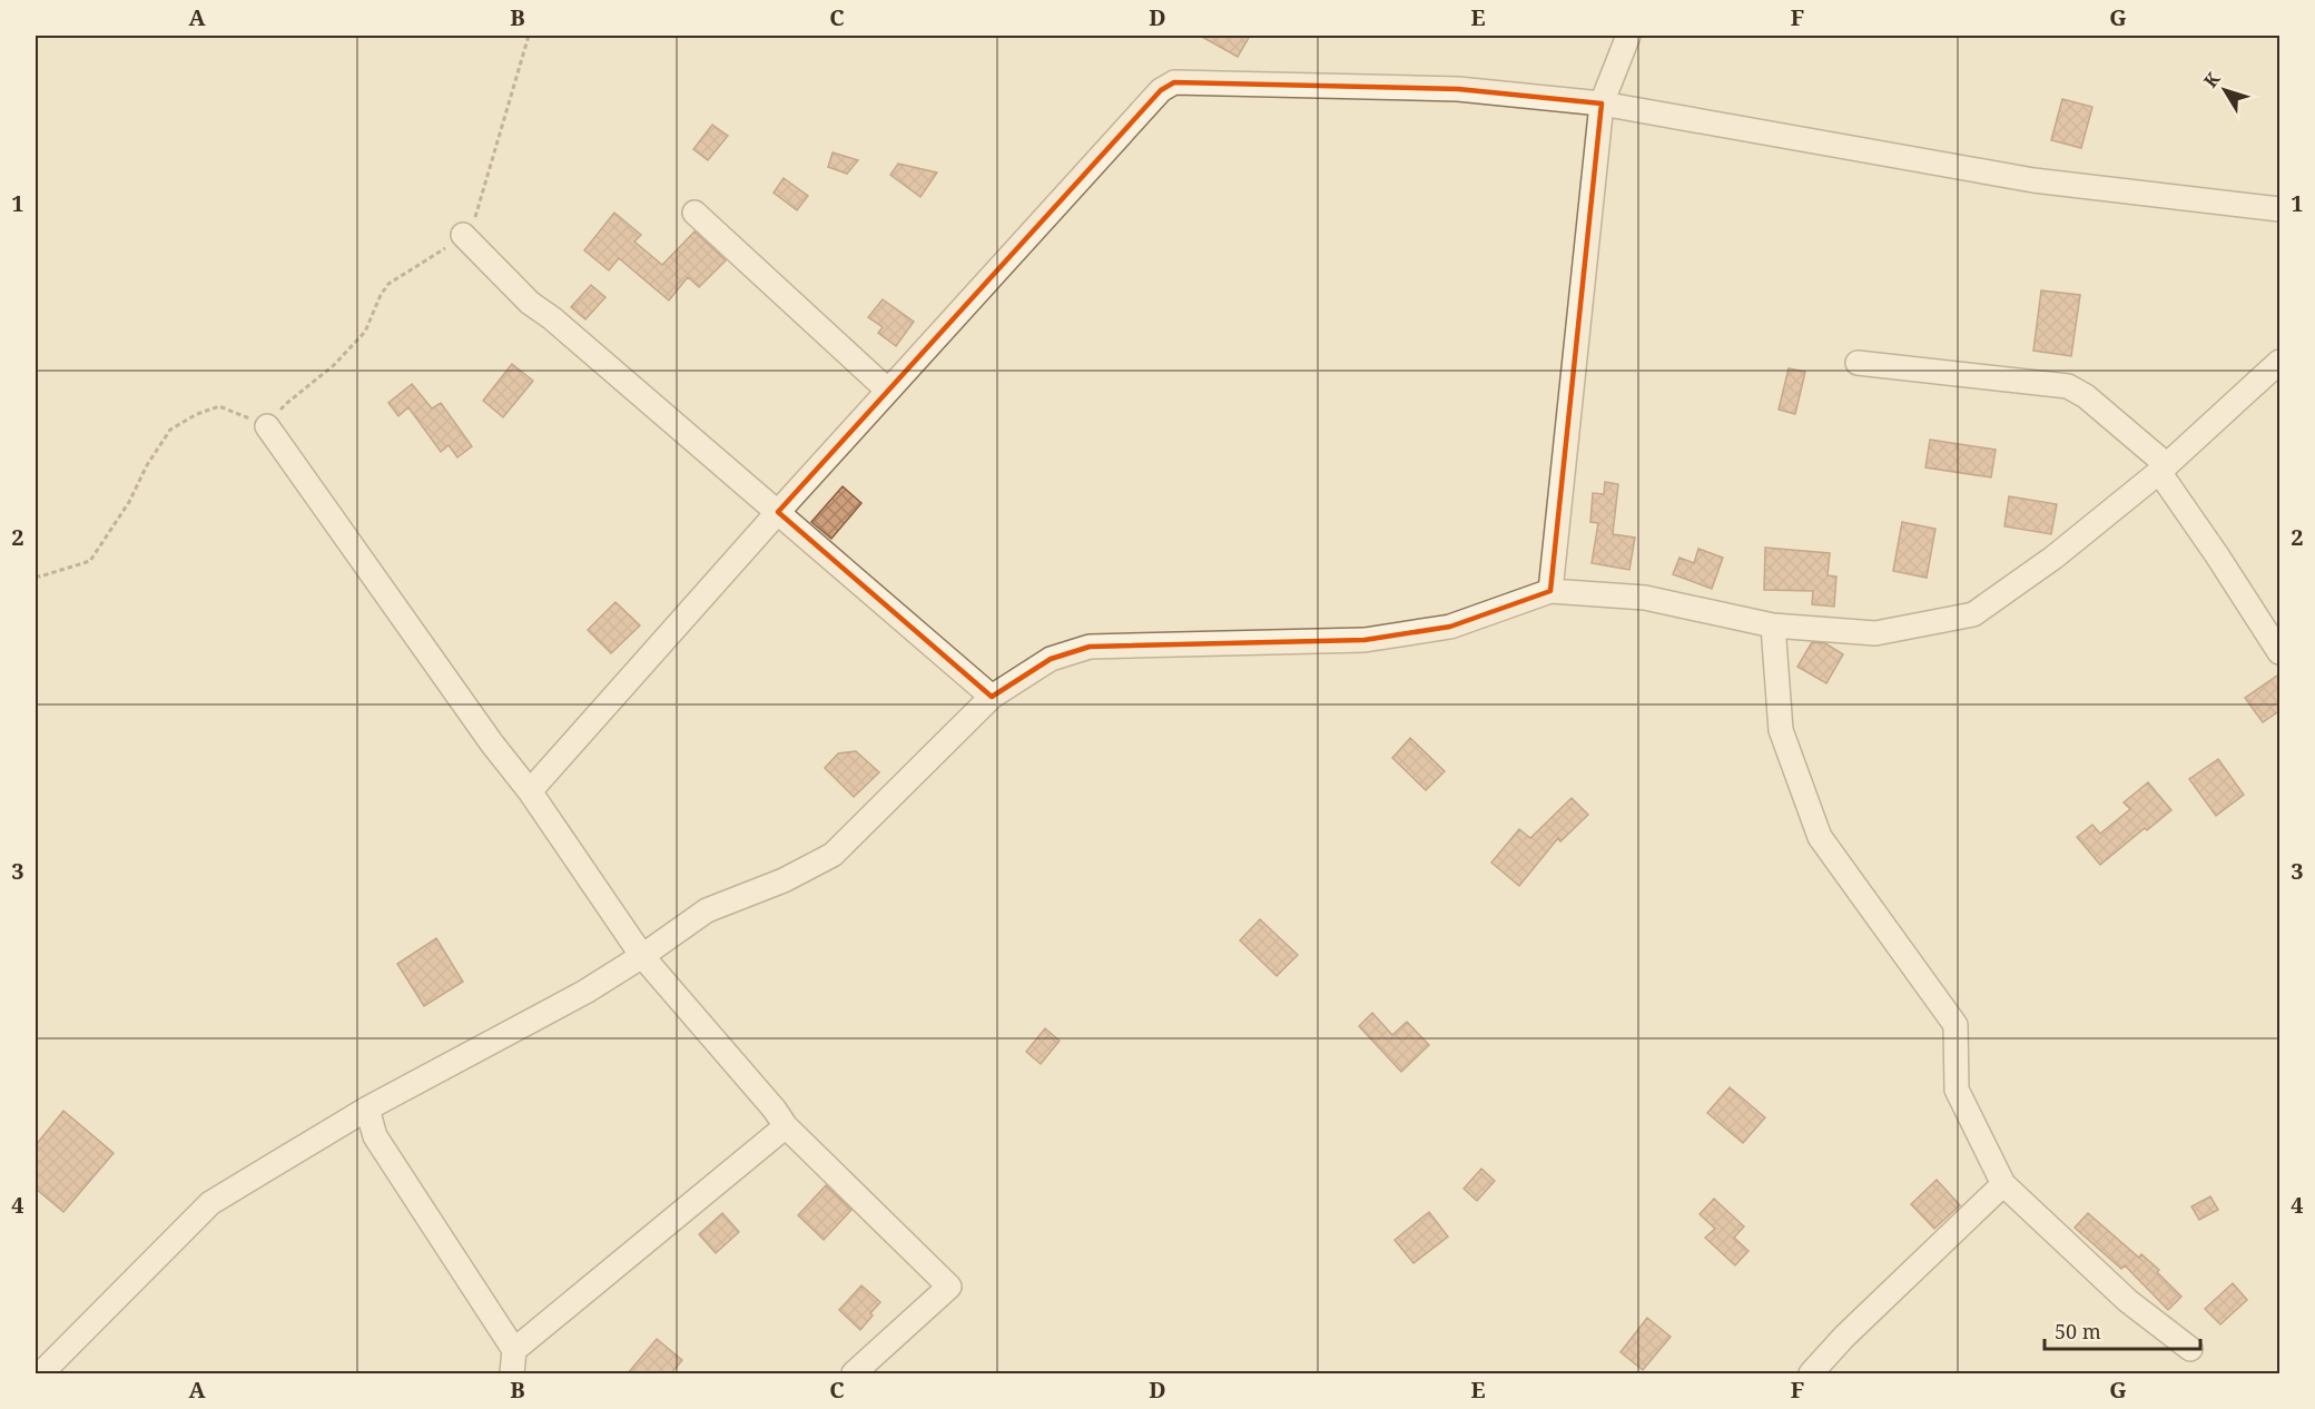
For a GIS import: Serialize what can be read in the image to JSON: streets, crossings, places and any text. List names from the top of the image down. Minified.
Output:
{"scale_bar":"50 m","north":"top left","grid":{"columns":["A","B","C","D","E","F","G"],"rows":["1","2","3","4"]}}
